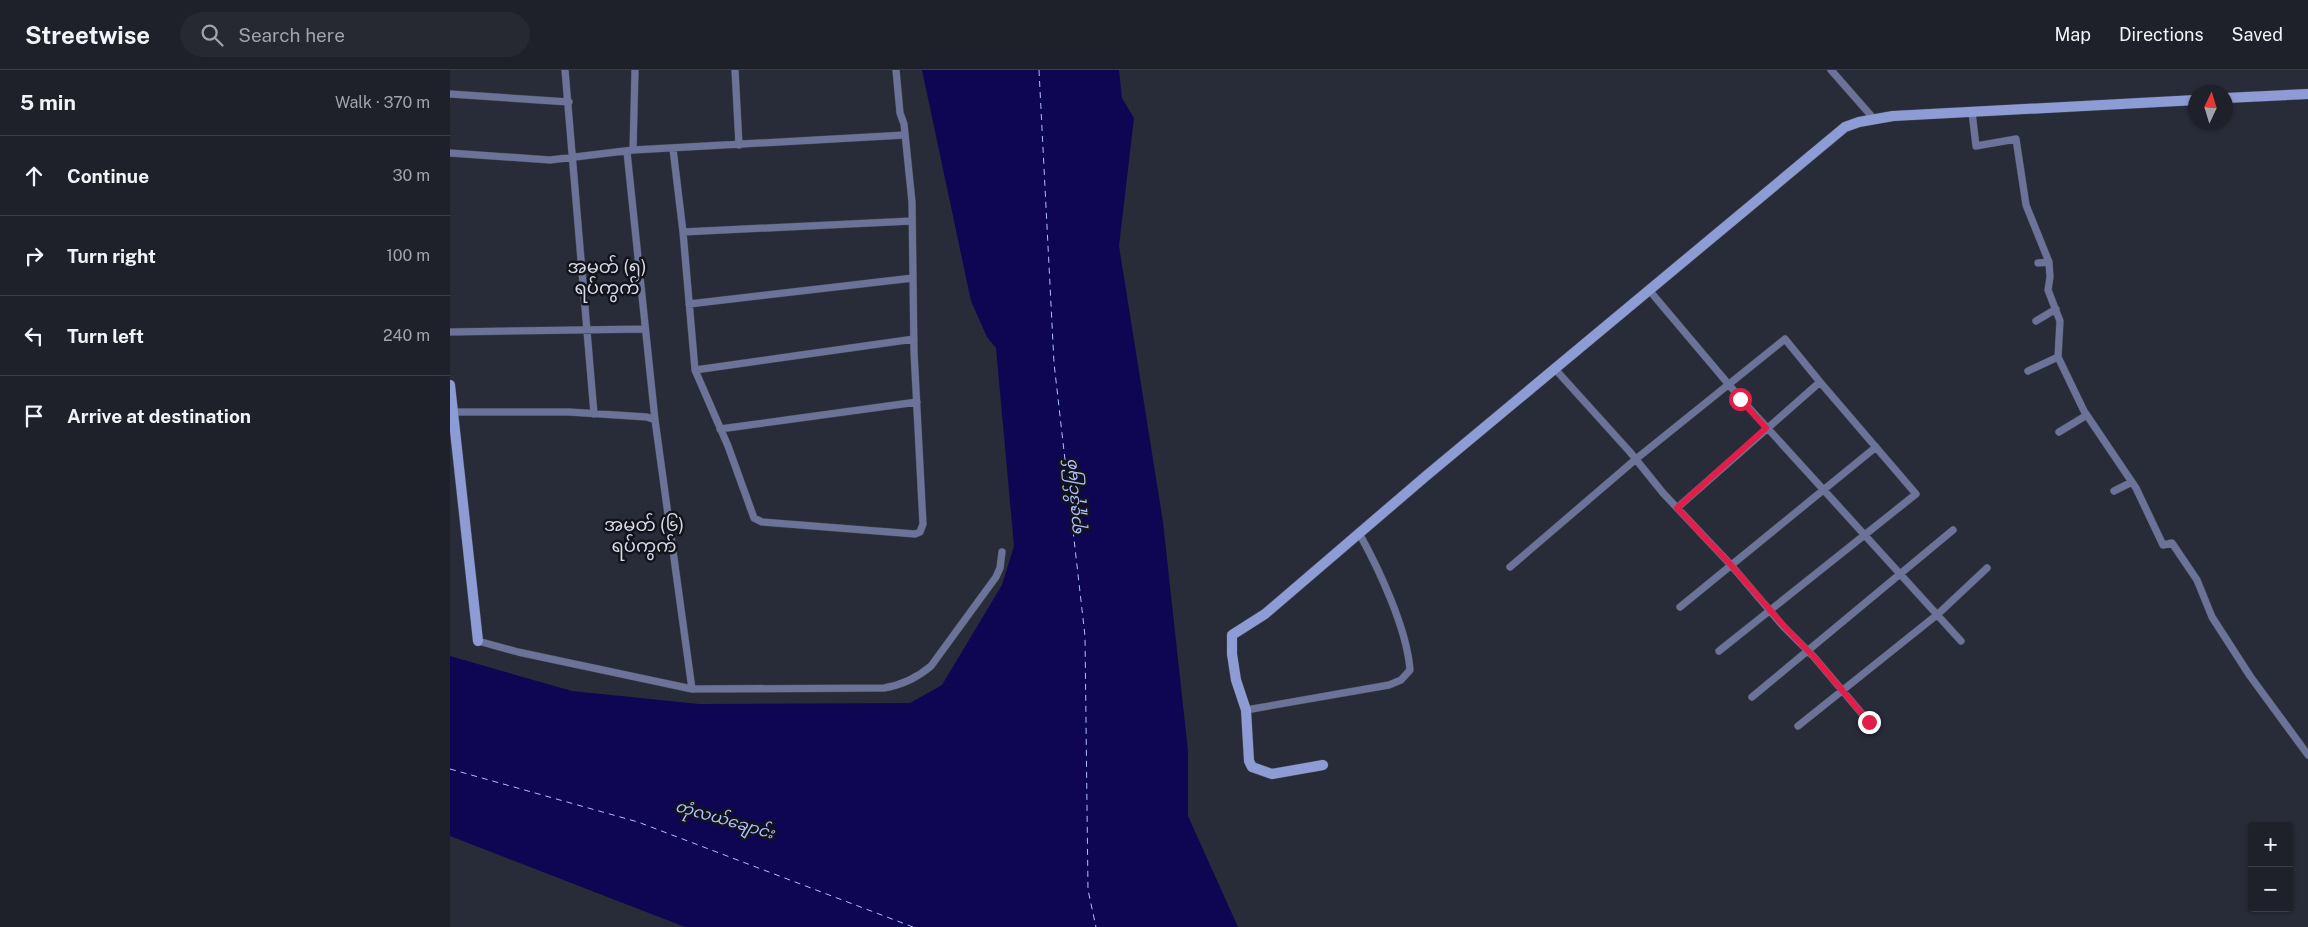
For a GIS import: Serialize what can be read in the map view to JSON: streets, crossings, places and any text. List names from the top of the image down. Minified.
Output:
{"districts":["အမှတ် (၅) ရပ်ကွက်","အမှတ် (၆) ရပ်ကွက်"],"water":["ရာဇူဒိုင်မြစ်","တုံလယ်ချောင်း"],"north":"top","page":{"header":"Streetwise","search":"Search here","nav":["Map","Directions","Saved"],"heading":["5 min","Walk · 370 m"],"list":[["Continue","30 m"],["Turn right","100 m"],["Turn left","240 m"],"Arrive at destination"],"map_buttons":["+","−"]}}
